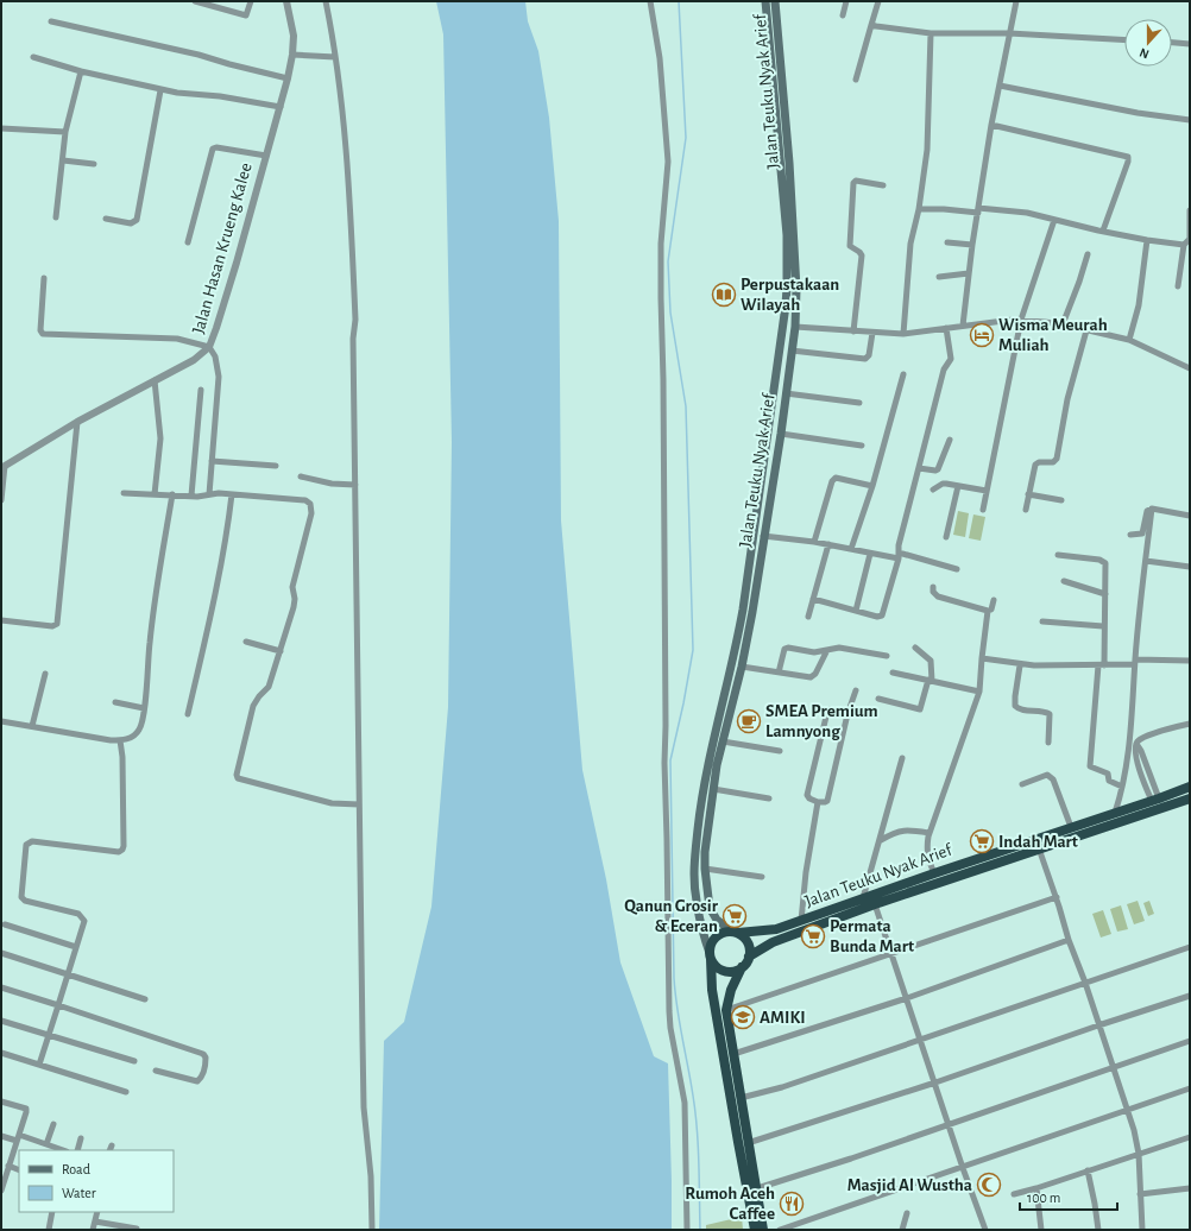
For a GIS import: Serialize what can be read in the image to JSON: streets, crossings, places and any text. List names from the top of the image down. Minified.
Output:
{"streets":{"highway":["Jalan Teuku Nyak Arief"],"street":["Jalan Hasan Krueng Kalee"]},"places":{"library":["Perpustakaan Wilayah"],"hotel":["Wisma Meurah Muliah"],"cafe":["SMEA Premium Lamnyong"],"supermarket":["Indah Mart","Qanun Grosir & Eceran","Permata Bunda Mart"],"school or university":["AMIKI"],"mosque":["Masjid Al Wustha"],"restaurant":["Rumoh Aceh Caffee"]},"legend":["Road","Water"],"scale_bar":"100 m","north":"bottom"}
